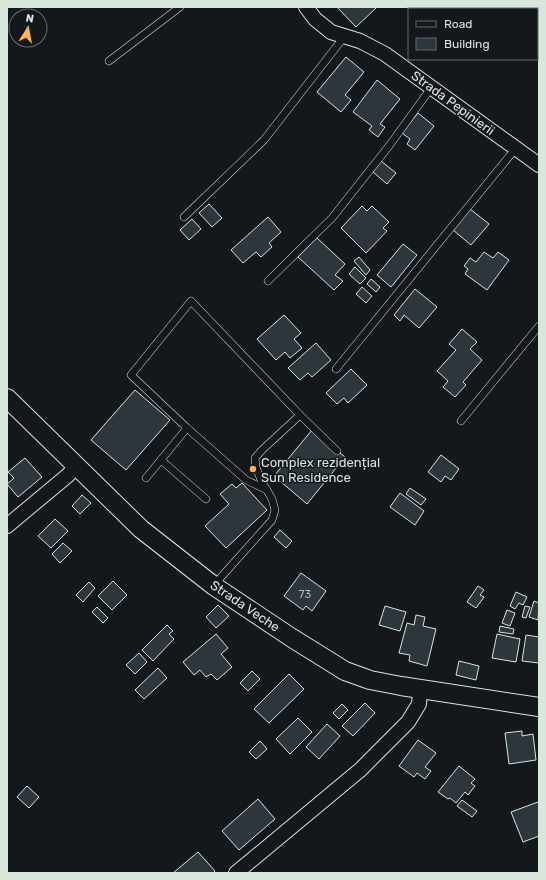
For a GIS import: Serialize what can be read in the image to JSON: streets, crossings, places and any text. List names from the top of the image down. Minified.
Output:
{"streets":{"street":["Strada Pepinierii","Strada Veche"]},"places":["Complex rezidențial Sun Residence"],"house_numbers":["73"],"legend":["Road","Building"],"north":"top"}
